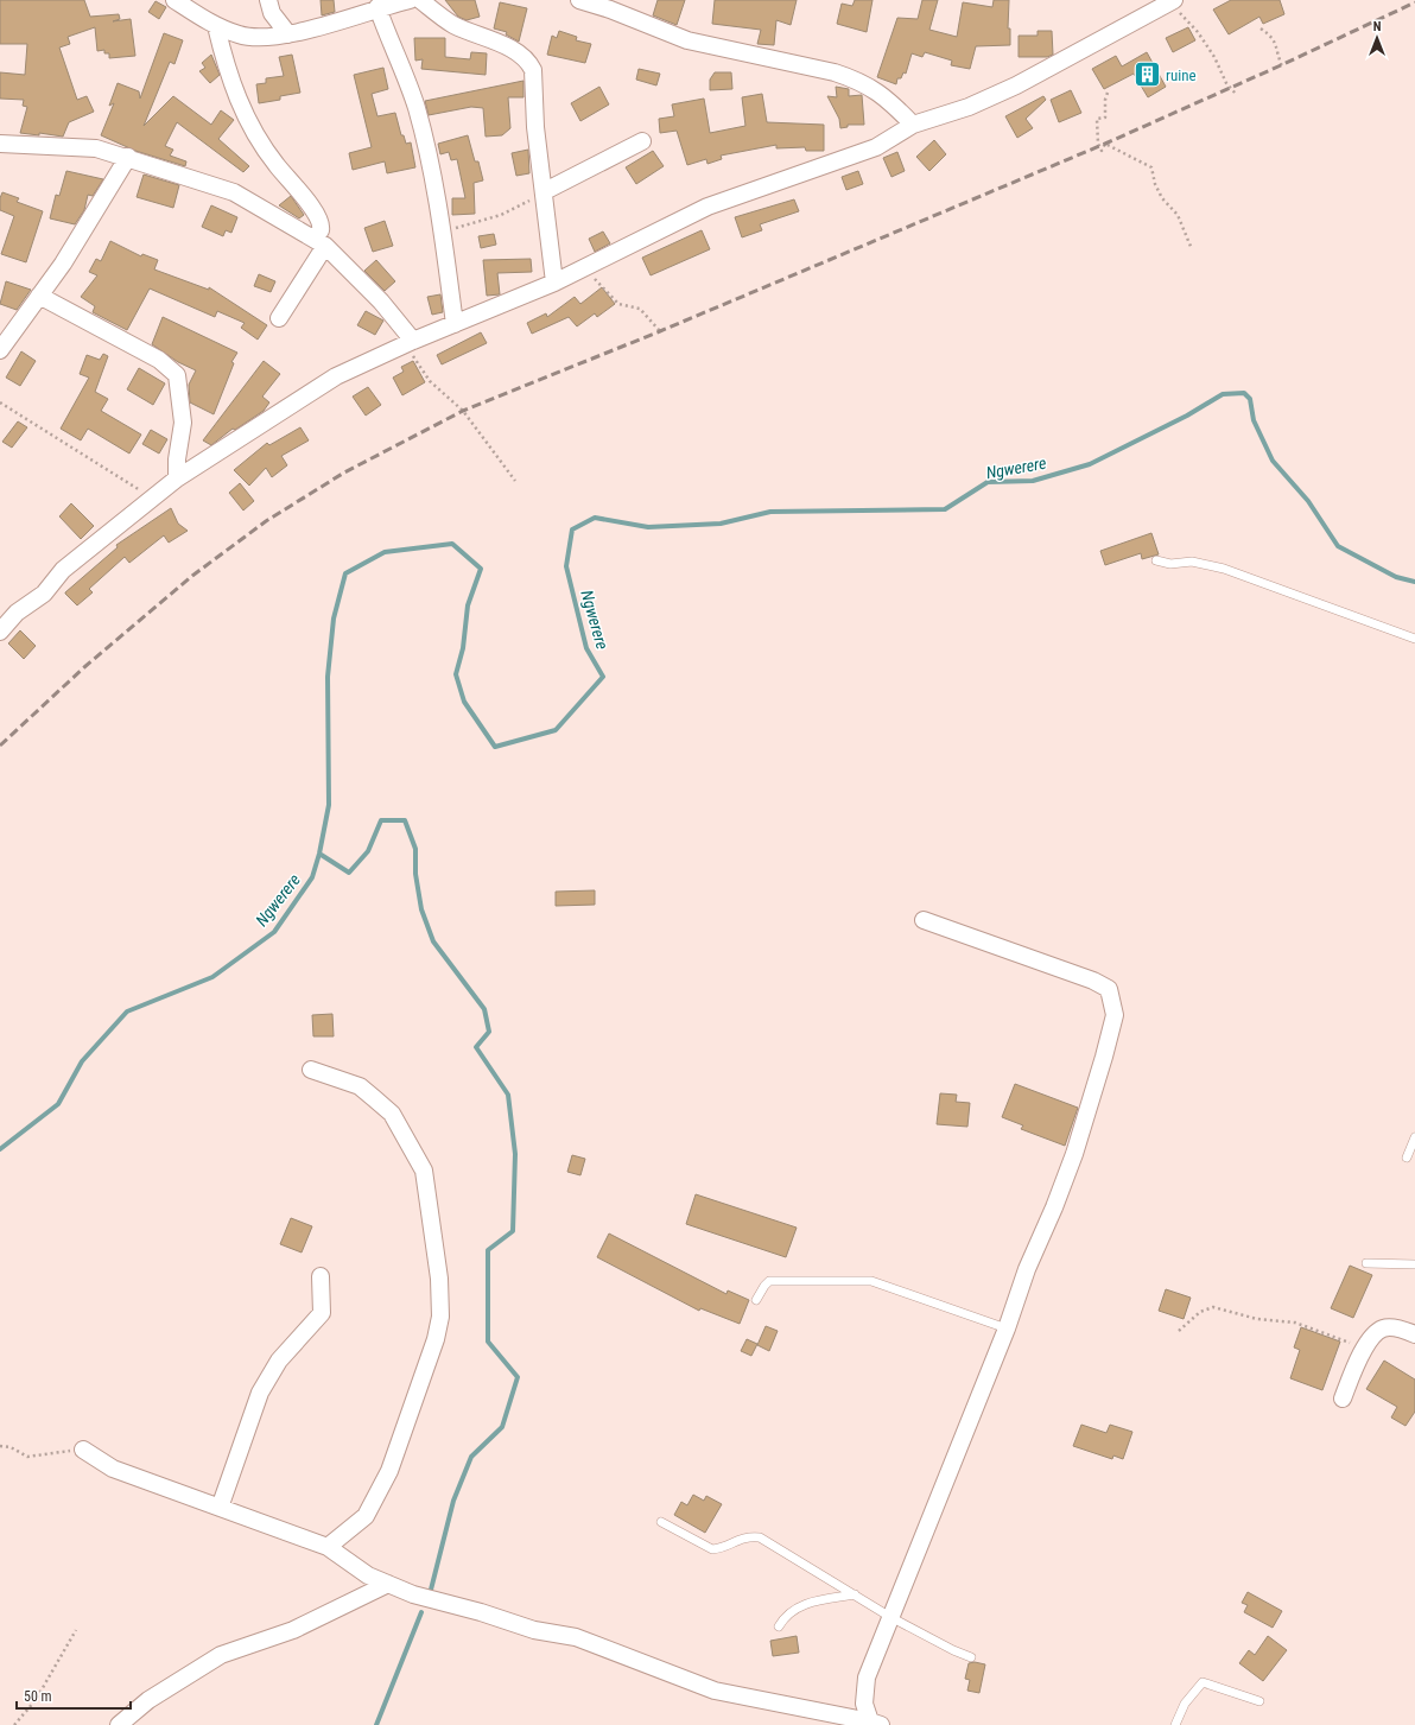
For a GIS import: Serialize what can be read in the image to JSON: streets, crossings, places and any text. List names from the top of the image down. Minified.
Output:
{"water":["Ngwerere"],"places":{"building":["ruine"]},"scale_bar":"50 m","north":"top"}
